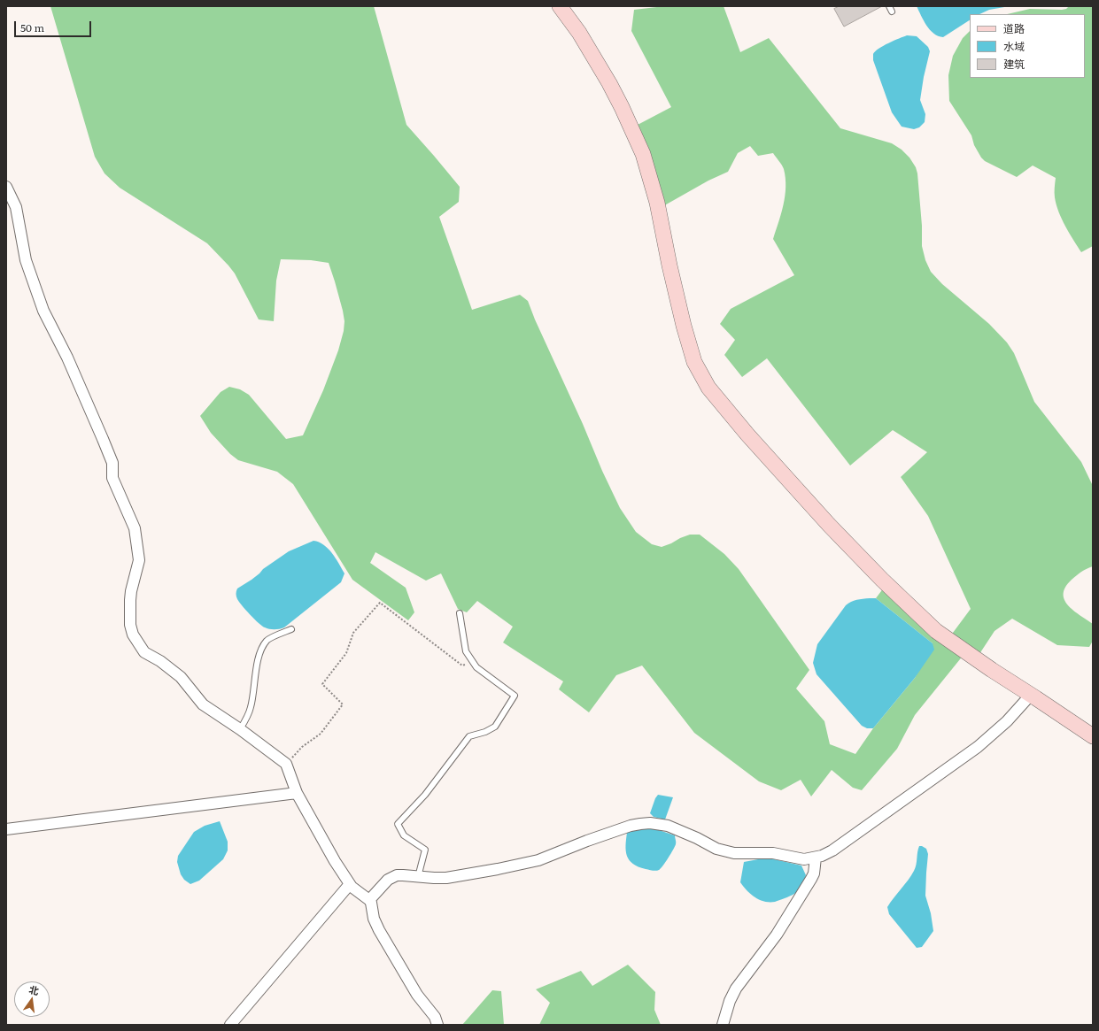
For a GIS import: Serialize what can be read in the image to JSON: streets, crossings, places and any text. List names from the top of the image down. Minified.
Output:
{"legend":["道路","水域","建筑"],"scale_bar":"50 m","north":"top"}
